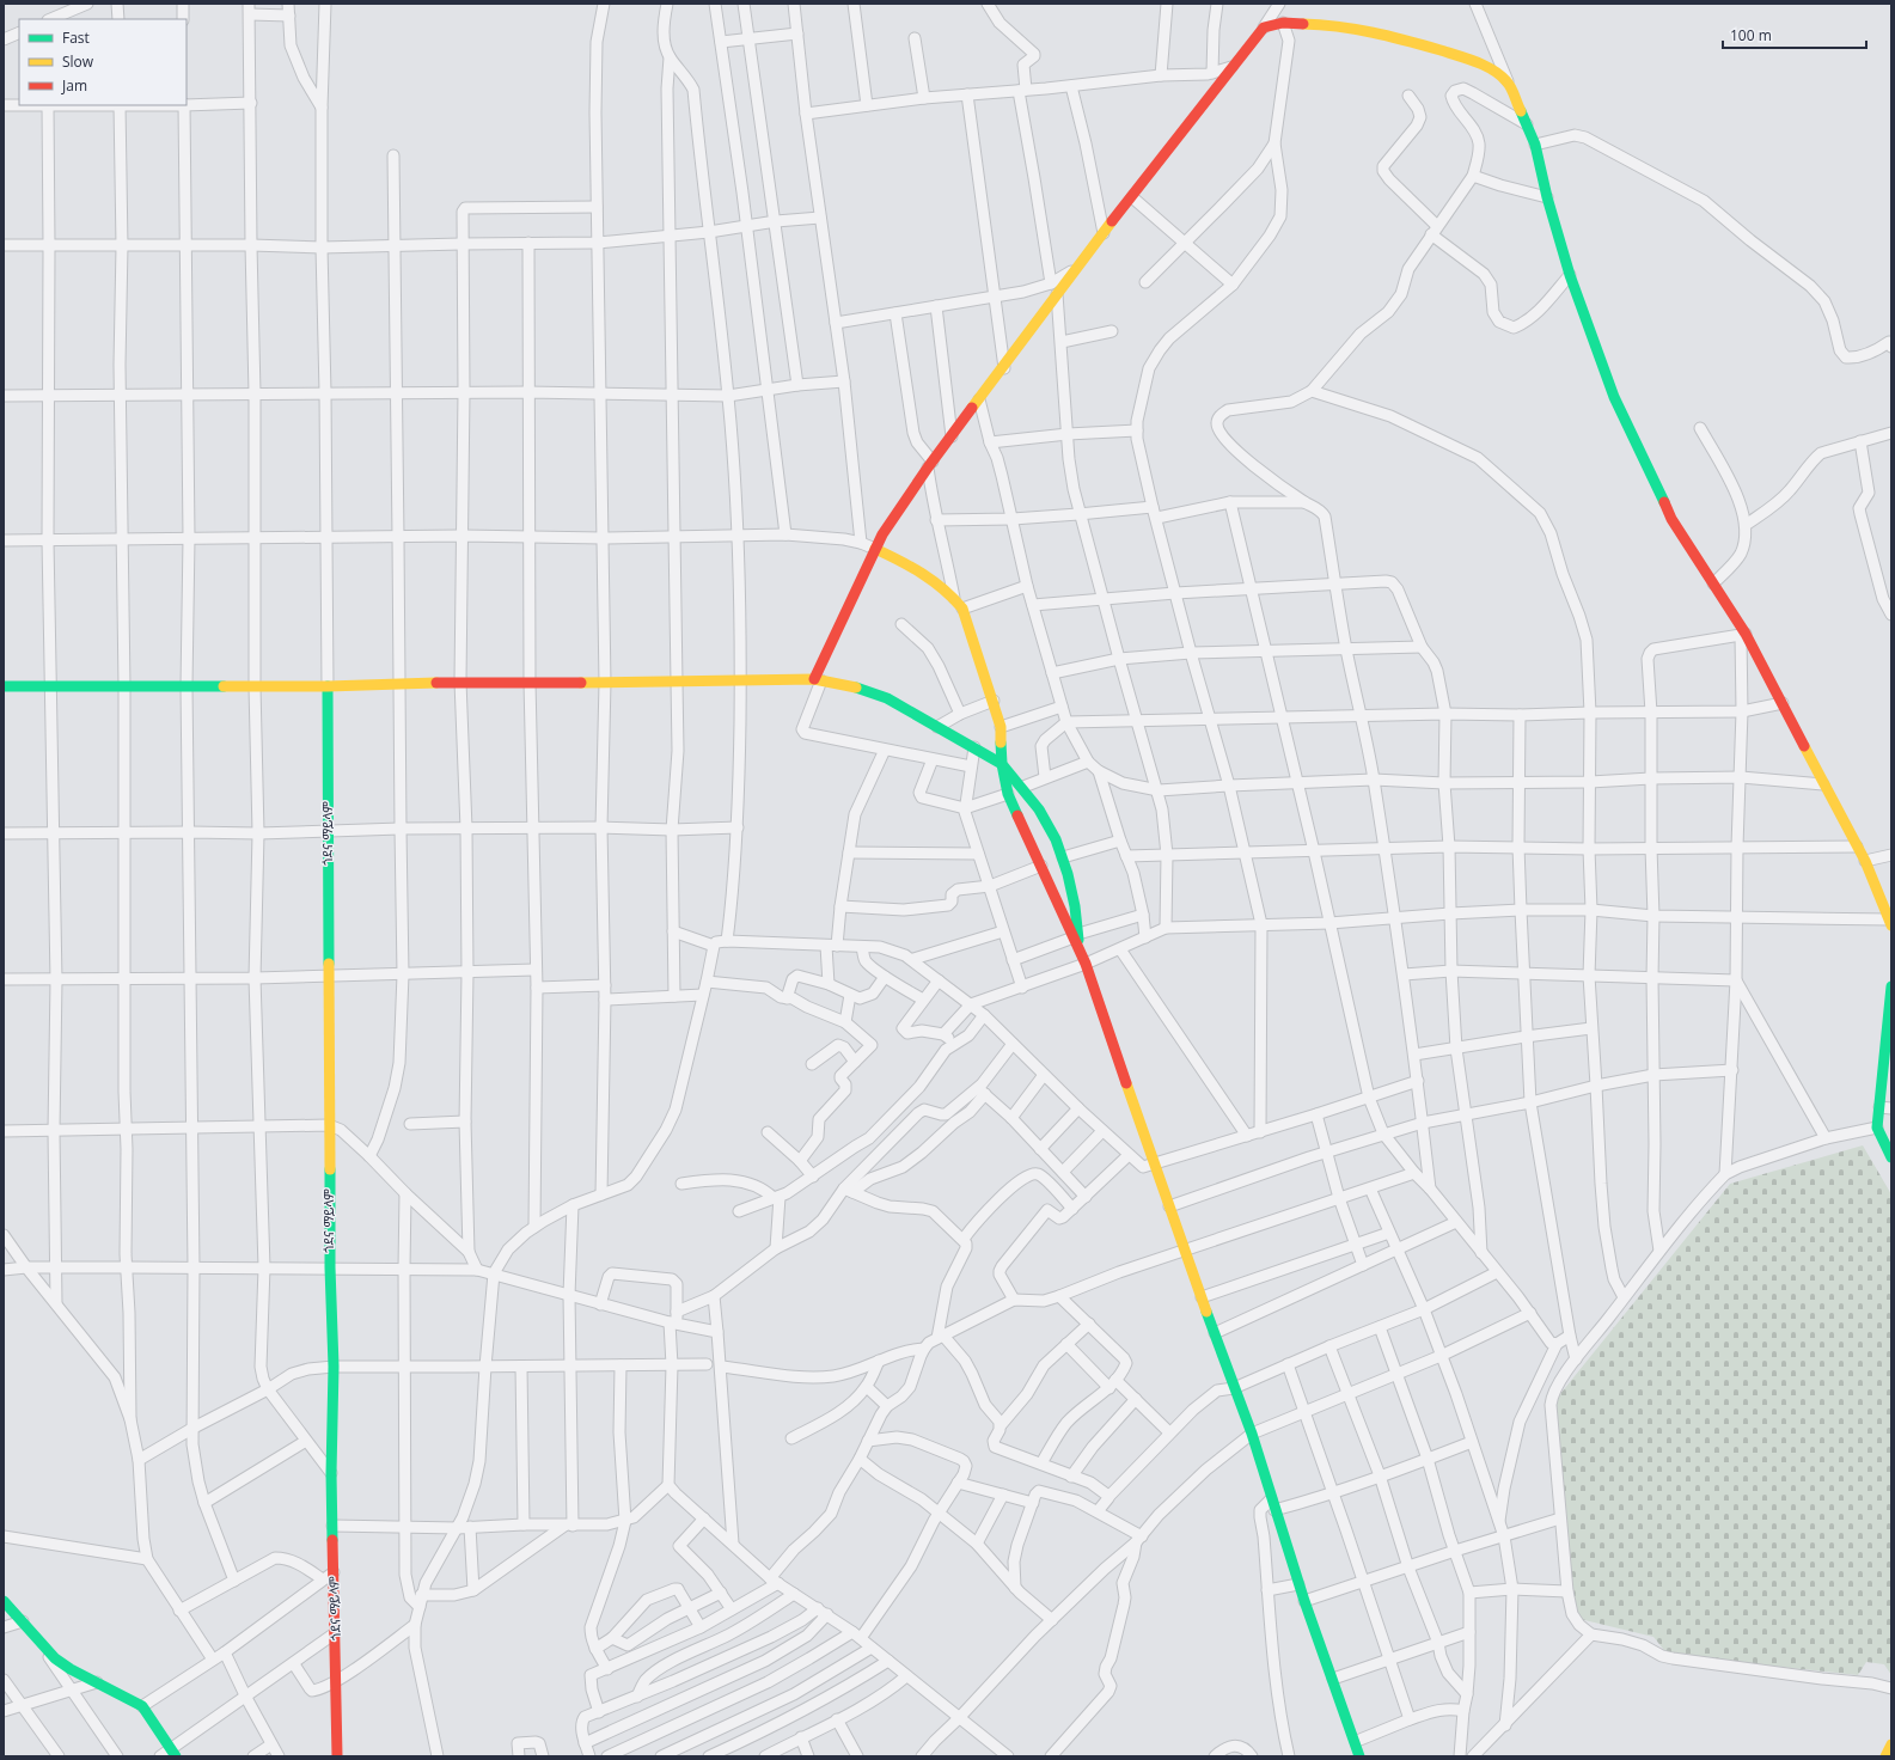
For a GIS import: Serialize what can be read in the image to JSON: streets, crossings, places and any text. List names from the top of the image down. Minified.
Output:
{"streets":{"street":["ጎደና ማይላም"]},"legend":["Fast","Slow","Jam"],"scale_bar":"100 m"}
